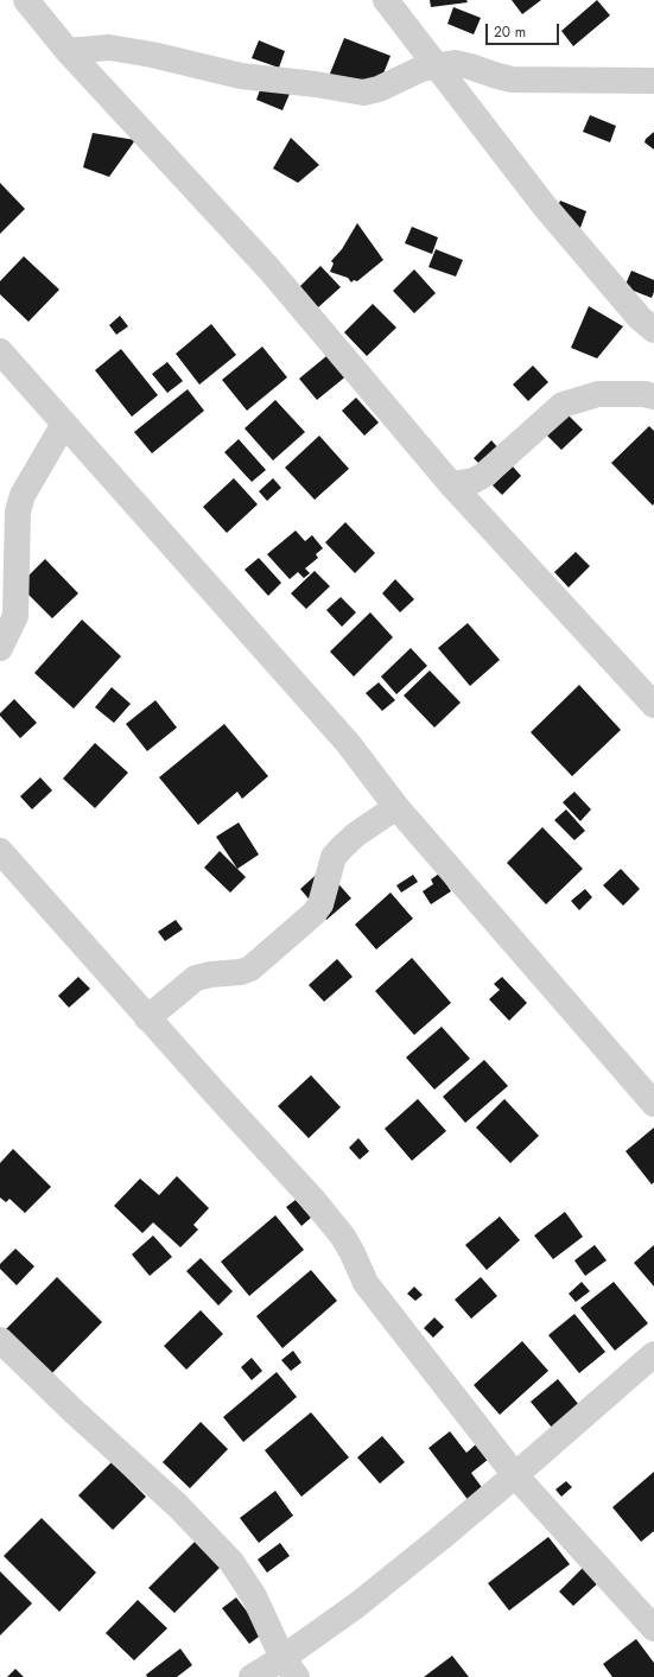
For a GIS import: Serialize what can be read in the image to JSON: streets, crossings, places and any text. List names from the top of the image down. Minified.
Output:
{"scale_bar":"20 m"}
